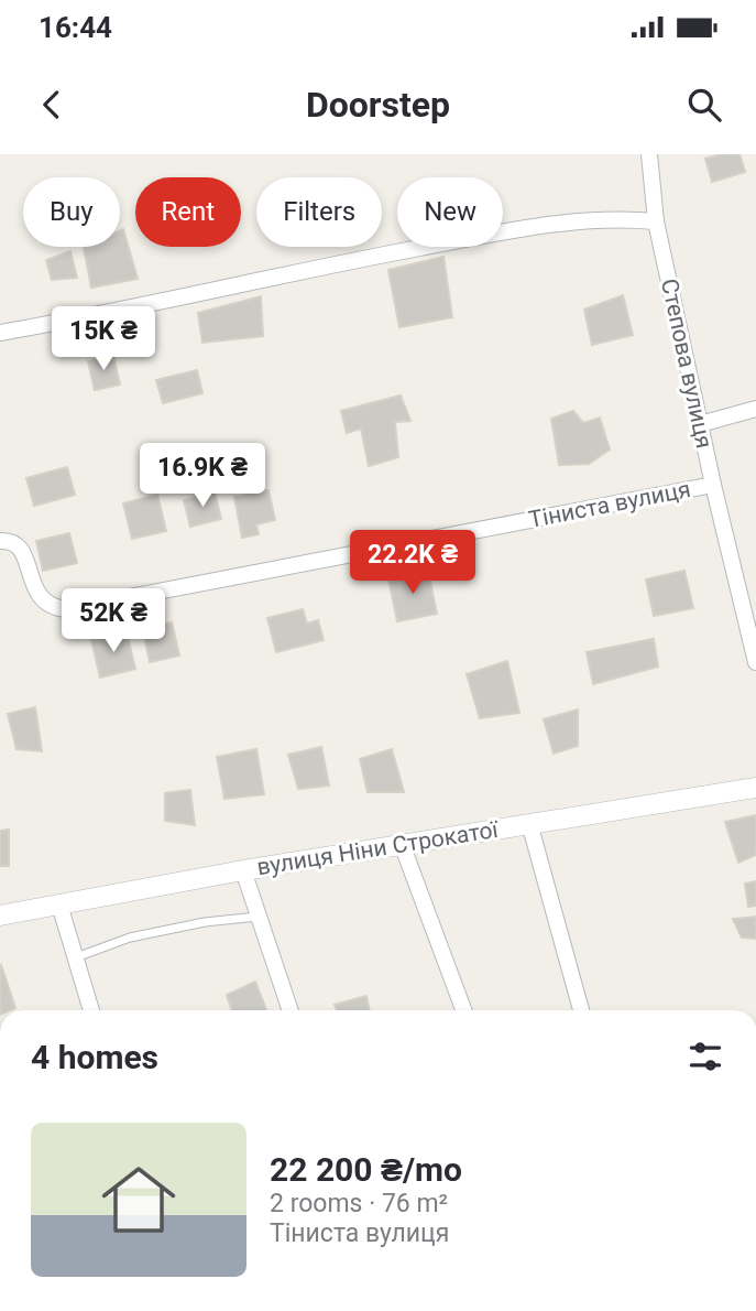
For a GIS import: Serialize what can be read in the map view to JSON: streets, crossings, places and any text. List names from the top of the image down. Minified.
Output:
{"streets":{"street":["Степова вулиця","Тіниста вулиця","вулиця Ніни Строкатої"]},"crossings":[["Степова вулиця","Тіниста вулиця"]],"page":{"status":"16:44","header":"Doorstep","chip":["Buy","Rent","Filters","New"],"price":["15K ₴","16.9K ₴","22.2K ₴","52K ₴"],"heading":"4 homes","list":[{"name":"22 200 ₴/mo","note":"2 rooms · 76 m² · Тіниста вулиця"}]}}
